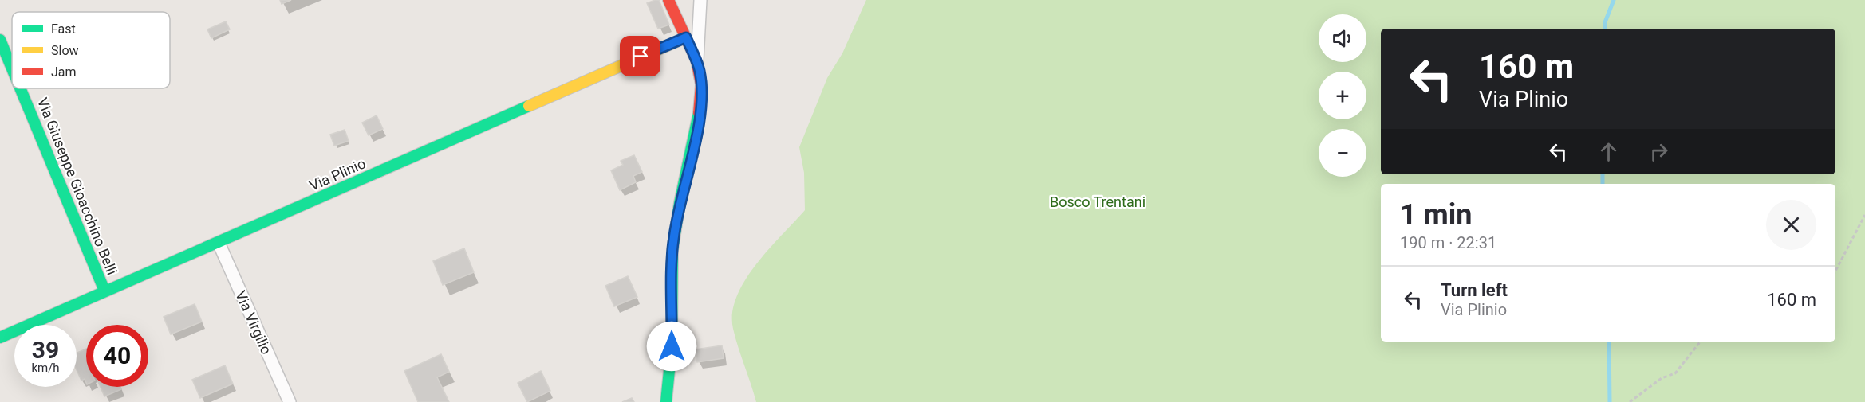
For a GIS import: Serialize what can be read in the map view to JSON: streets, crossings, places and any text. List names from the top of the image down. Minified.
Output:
{"streets":{"street":["Via Plinio","Via Giuseppe Gioacchino Belli","Via Virgilio"]},"crossings":[["Via Plinio","Via Giuseppe Gioacchino Belli"],["Via Plinio","Via Virgilio"]],"parks":["Bosco Trentani"],"legend":["Fast","Slow","Jam"],"page":{"map_buttons":["+","−"],"turn":["160 m","Via Plinio"],"heading":["1 min","190 m · 22:31"],"list":[{"name":"Turn left","note":"Via Plinio","value":"160 m"}],"speed":"39 km/h","limit":"40"}}
